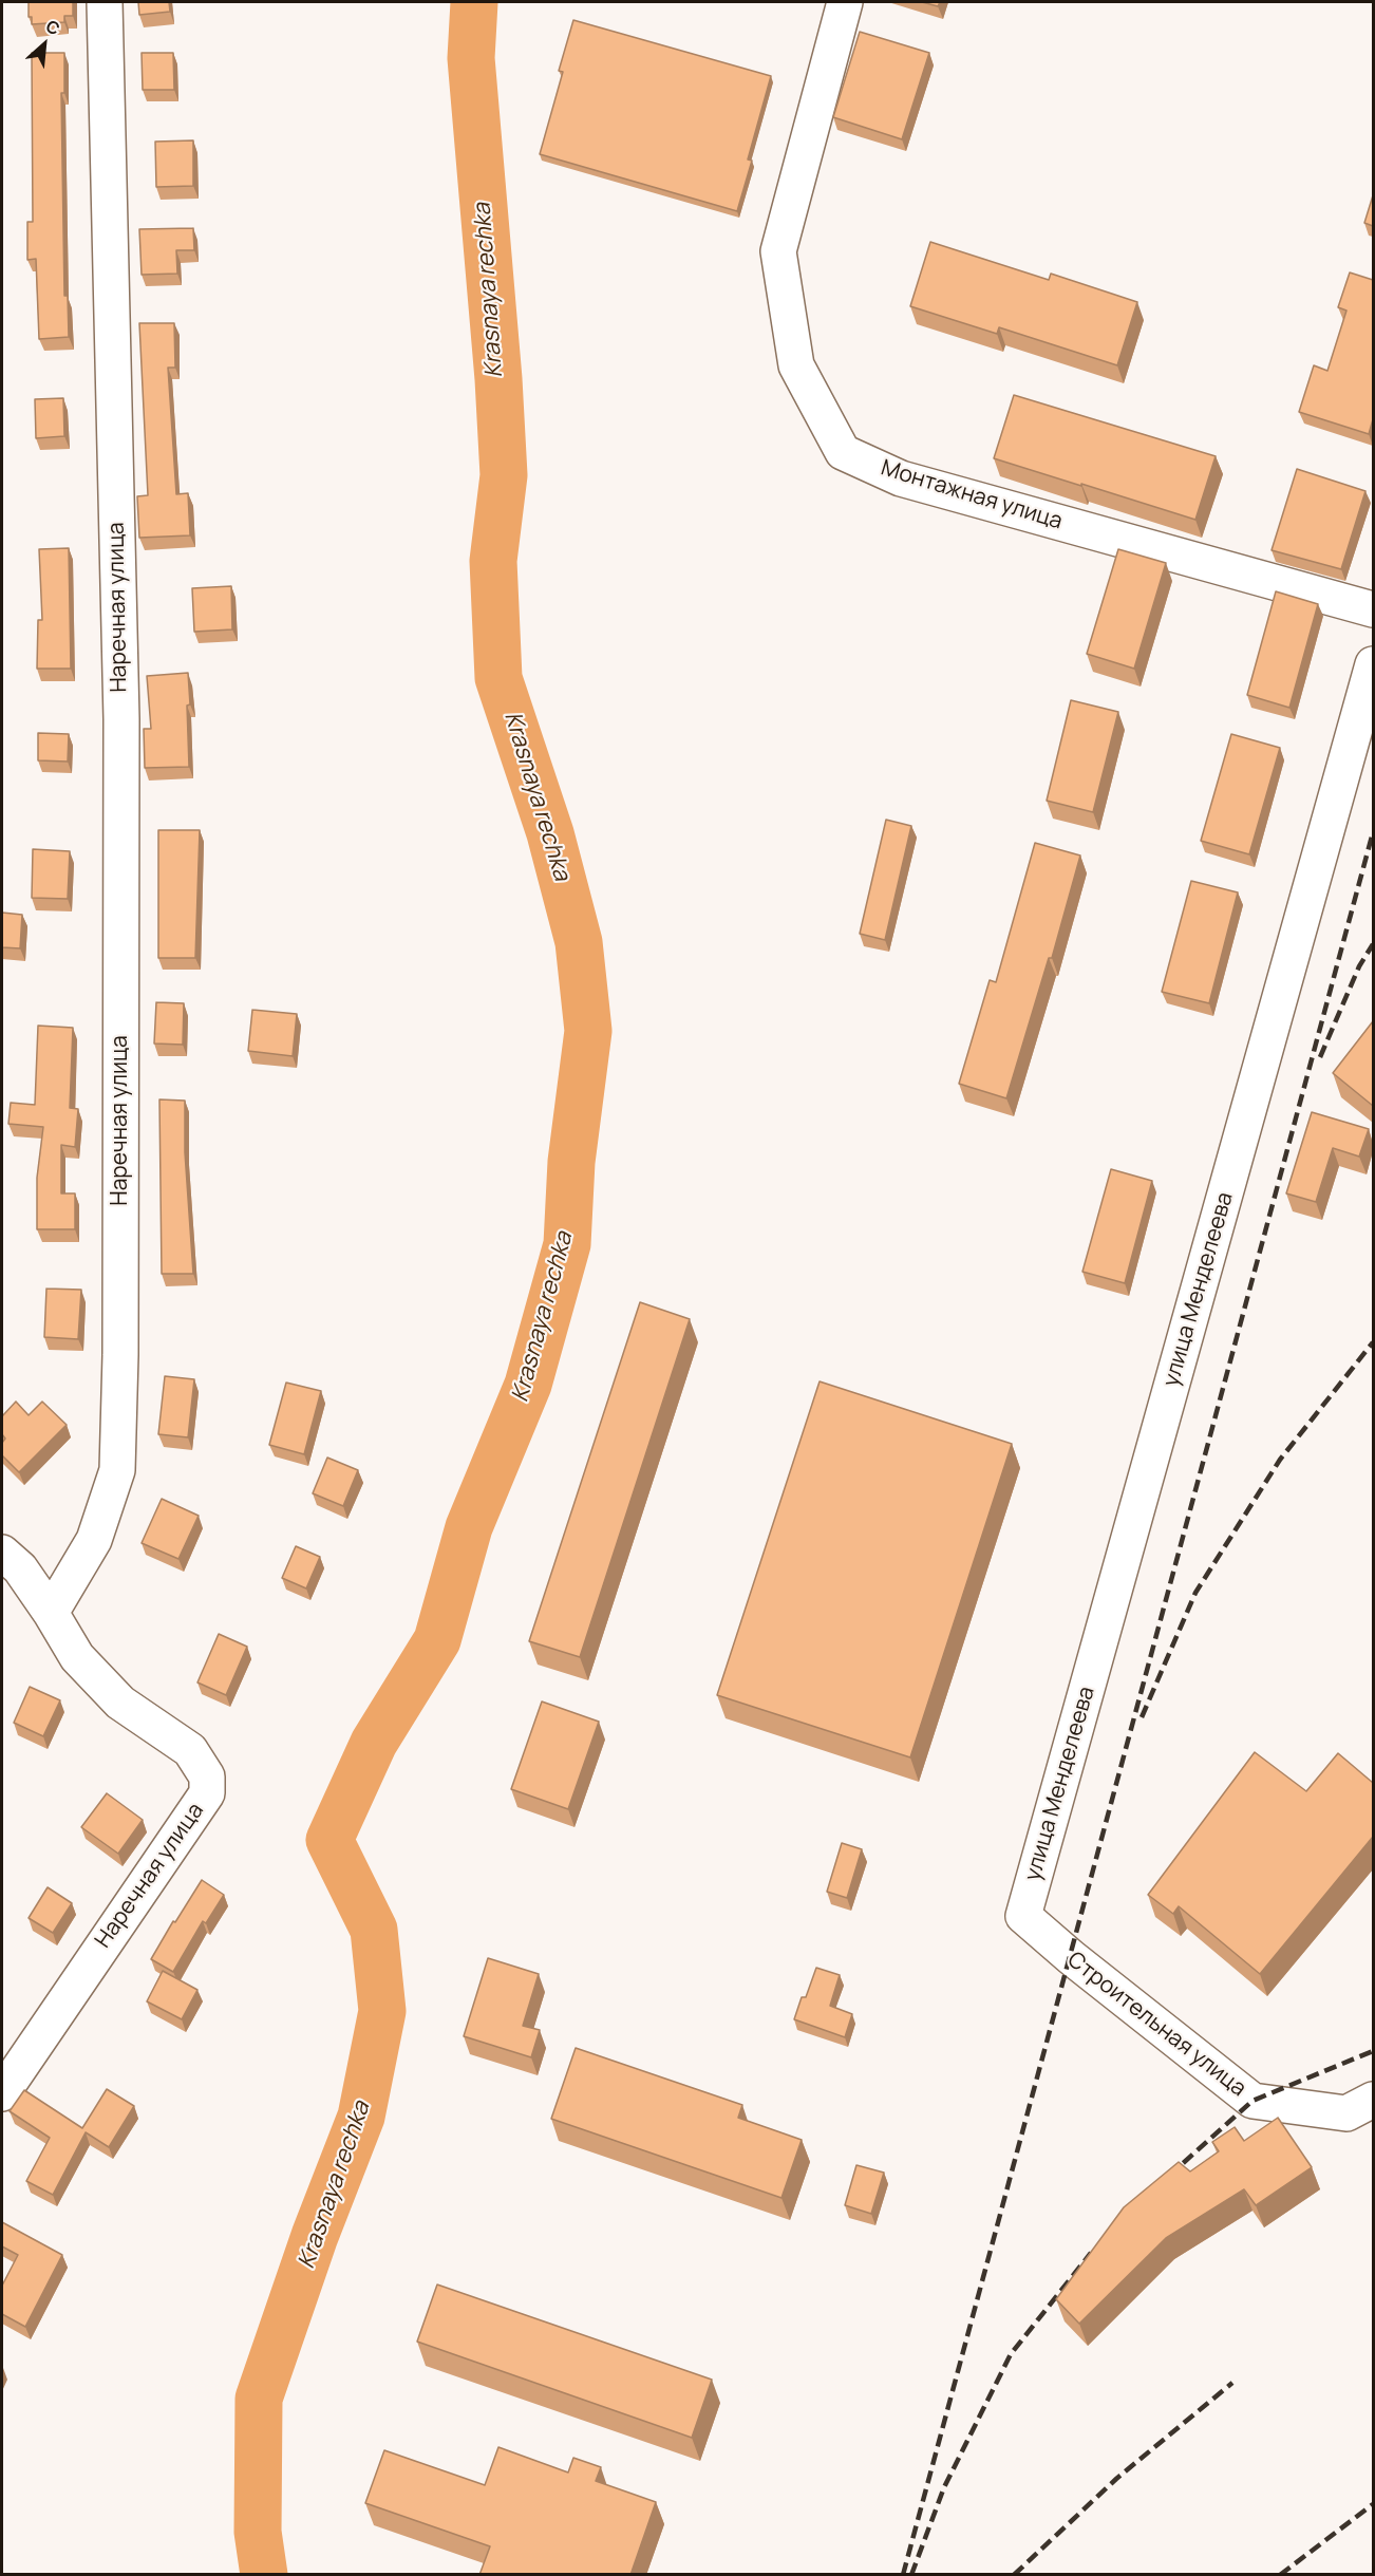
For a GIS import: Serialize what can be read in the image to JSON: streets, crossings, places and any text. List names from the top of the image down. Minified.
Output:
{"streets":{"street":["Монтажная улица","Наречная улица","улица Менделеева","Строительная улица"]},"crossings":[["улица Менделеева","Строительная улица"]],"water":["Krasnaya rechka"],"north":"top right"}
